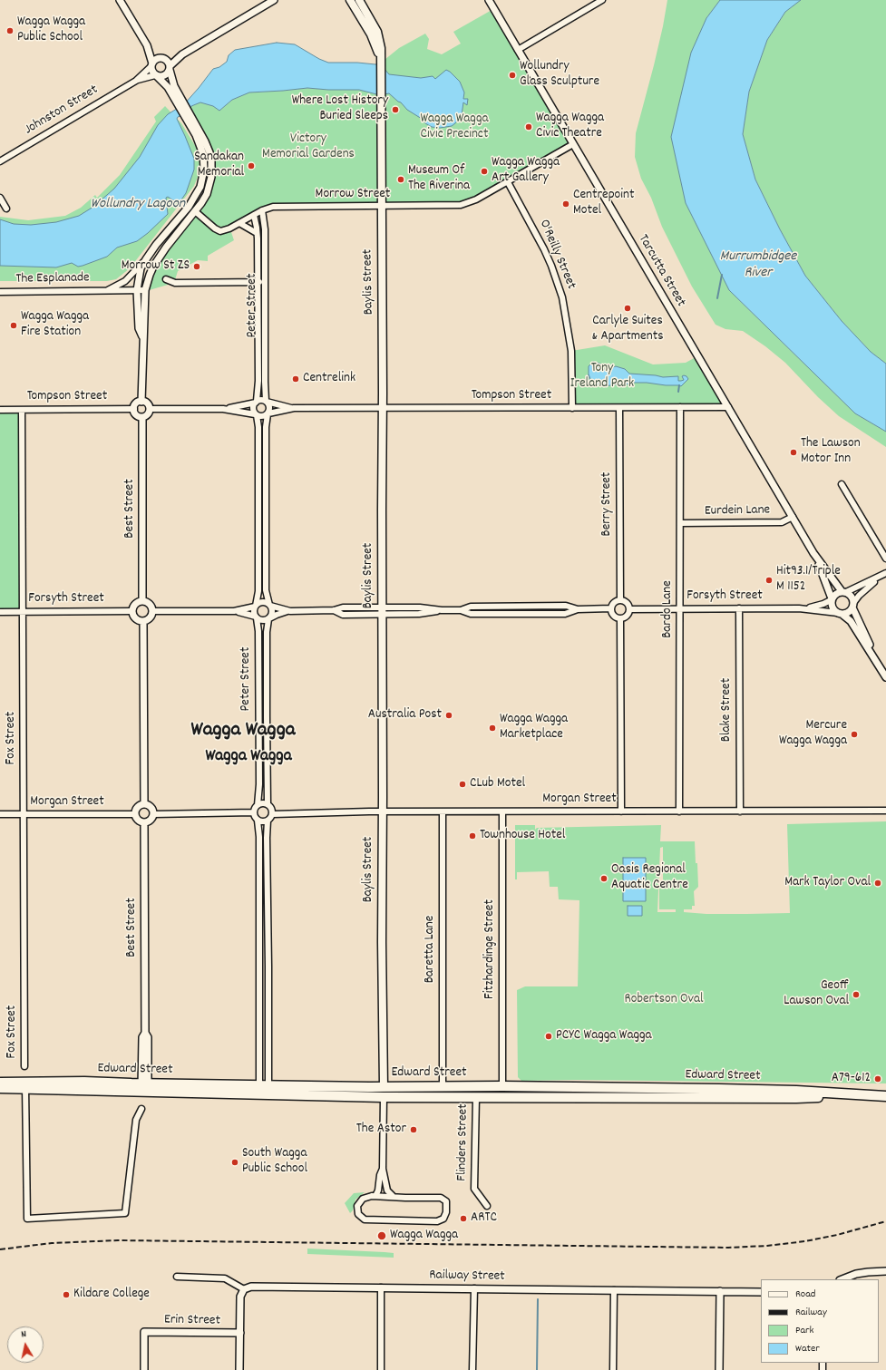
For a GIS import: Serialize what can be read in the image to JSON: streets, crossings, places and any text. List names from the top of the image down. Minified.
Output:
{"streets":{"highway":["Edward Street"],"main road":["Baylis Street"],"street":["Johnston Street","Morrow Street","O'Reilly Street","Tarcutta Street","The Esplanade","Peter Street","Tompson Street","Berry Street","Best Street","Eurdein Lane","Forsyth Street","Bardo Lane","Blake Street","Fox Street","Morgan Street","Baretta Lane","Fitzhardinge Street","Flinders Street","Railway Street","Erin Street"]},"crossings":[["Morrow Street","O'Reilly Street"],["Morrow Street","Tarcutta Street"],["Morrow Street","Baylis Street"],["Morrow Street","Peter Street"],["O'Reilly Street","Tompson Street"],["Tarcutta Street","Tompson Street"],["Tarcutta Street","Eurdein Lane"],["Tarcutta Street","Forsyth Street"],["Baylis Street","Tompson Street"],["Baylis Street","Morgan Street"],["Baylis Street","Edward Street"],["Peter Street","Tompson Street"],["Peter Street","Morgan Street"],["Tompson Street","Berry Street"],["Tompson Street","Best Street"],["Tompson Street","Bardo Lane"],["Tompson Street","Fox Street"],["Berry Street","Forsyth Street"],["Best Street","Forsyth Street"],["Best Street","Morgan Street"],["Best Street","Edward Street"],["Eurdein Lane","Bardo Lane"],["Forsyth Street","Bardo Lane"],["Forsyth Street","Blake Street"],["Forsyth Street","Fox Street"],["Bardo Lane","Morgan Street"],["Blake Street","Morgan Street"],["Fox Street","Morgan Street"],["Morgan Street","Baretta Lane"],["Morgan Street","Fitzhardinge Street"],["Baretta Lane","Edward Street"],["Fitzhardinge Street","Edward Street"],["Edward Street","Flinders Street"]],"districts":["Wagga Wagga","Wagga Wagga"],"water":["Wollundry Lagoon","Murrumbidgee River"],"parks":["Wagga Wagga Civic Precinct","Victory Memorial Gardens","Tony Ireland Park","Robertson Oval"],"places":["Wagga Wagga Public School","Wollundry Glass Sculpture","Where Lost History Buried Sleeps","Wagga Wagga Civic Theatre","Sandakan Memorial","Wagga Wagga Art Gallery","Museum Of The Riverina","Centrepoint Motel","Morrow St ZS","Carlyle Suites & Apartments","Wagga Wagga Fire Station","Centrelink","The Lawson Motor Inn","Hit93.1/Triple M 1152","Australia Post","Wagga Wagga Marketplace","Mercure Wagga Wagga","CLub Motel","Townhouse Hotel","Oasis Regional Aquatic Centre","Mark Taylor Oval","Geoff Lawson Oval","PCYC Wagga Wagga","A79-612","The Astor","South Wagga Public School","ARTC","Wagga Wagga","Kildare College"],"legend":["Road","Railway","Park","Water"],"north":"top"}
